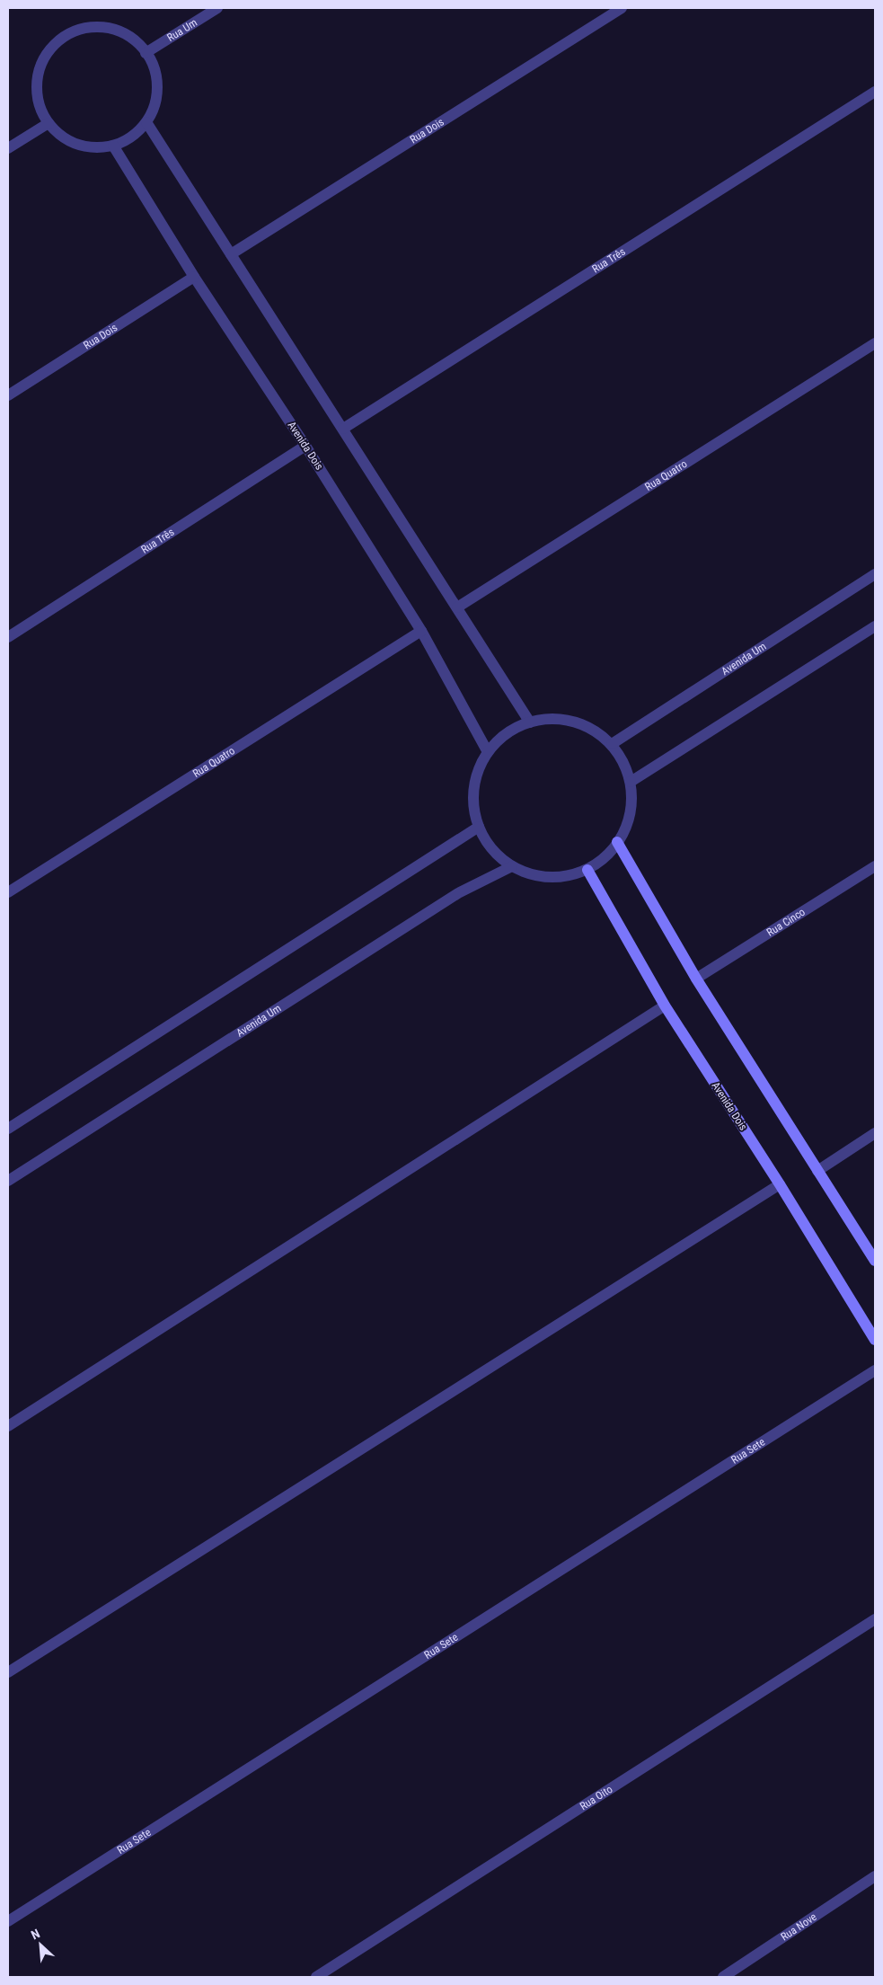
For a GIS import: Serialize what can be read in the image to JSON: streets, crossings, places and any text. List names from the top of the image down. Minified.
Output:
{"streets":{"street":["Rua Um","Rua Dois","Rua Três","Avenida Dois","Rua Quatro","Avenida Um","Rua Cinco","Rua Sete","Rua Oito","Rua Nove"]},"crossings":[["Rua Um","Avenida Dois"],["Rua Dois","Avenida Dois"],["Rua Três","Avenida Dois"],["Avenida Dois","Rua Quatro"],["Avenida Dois","Avenida Um"]],"north":"top left"}
